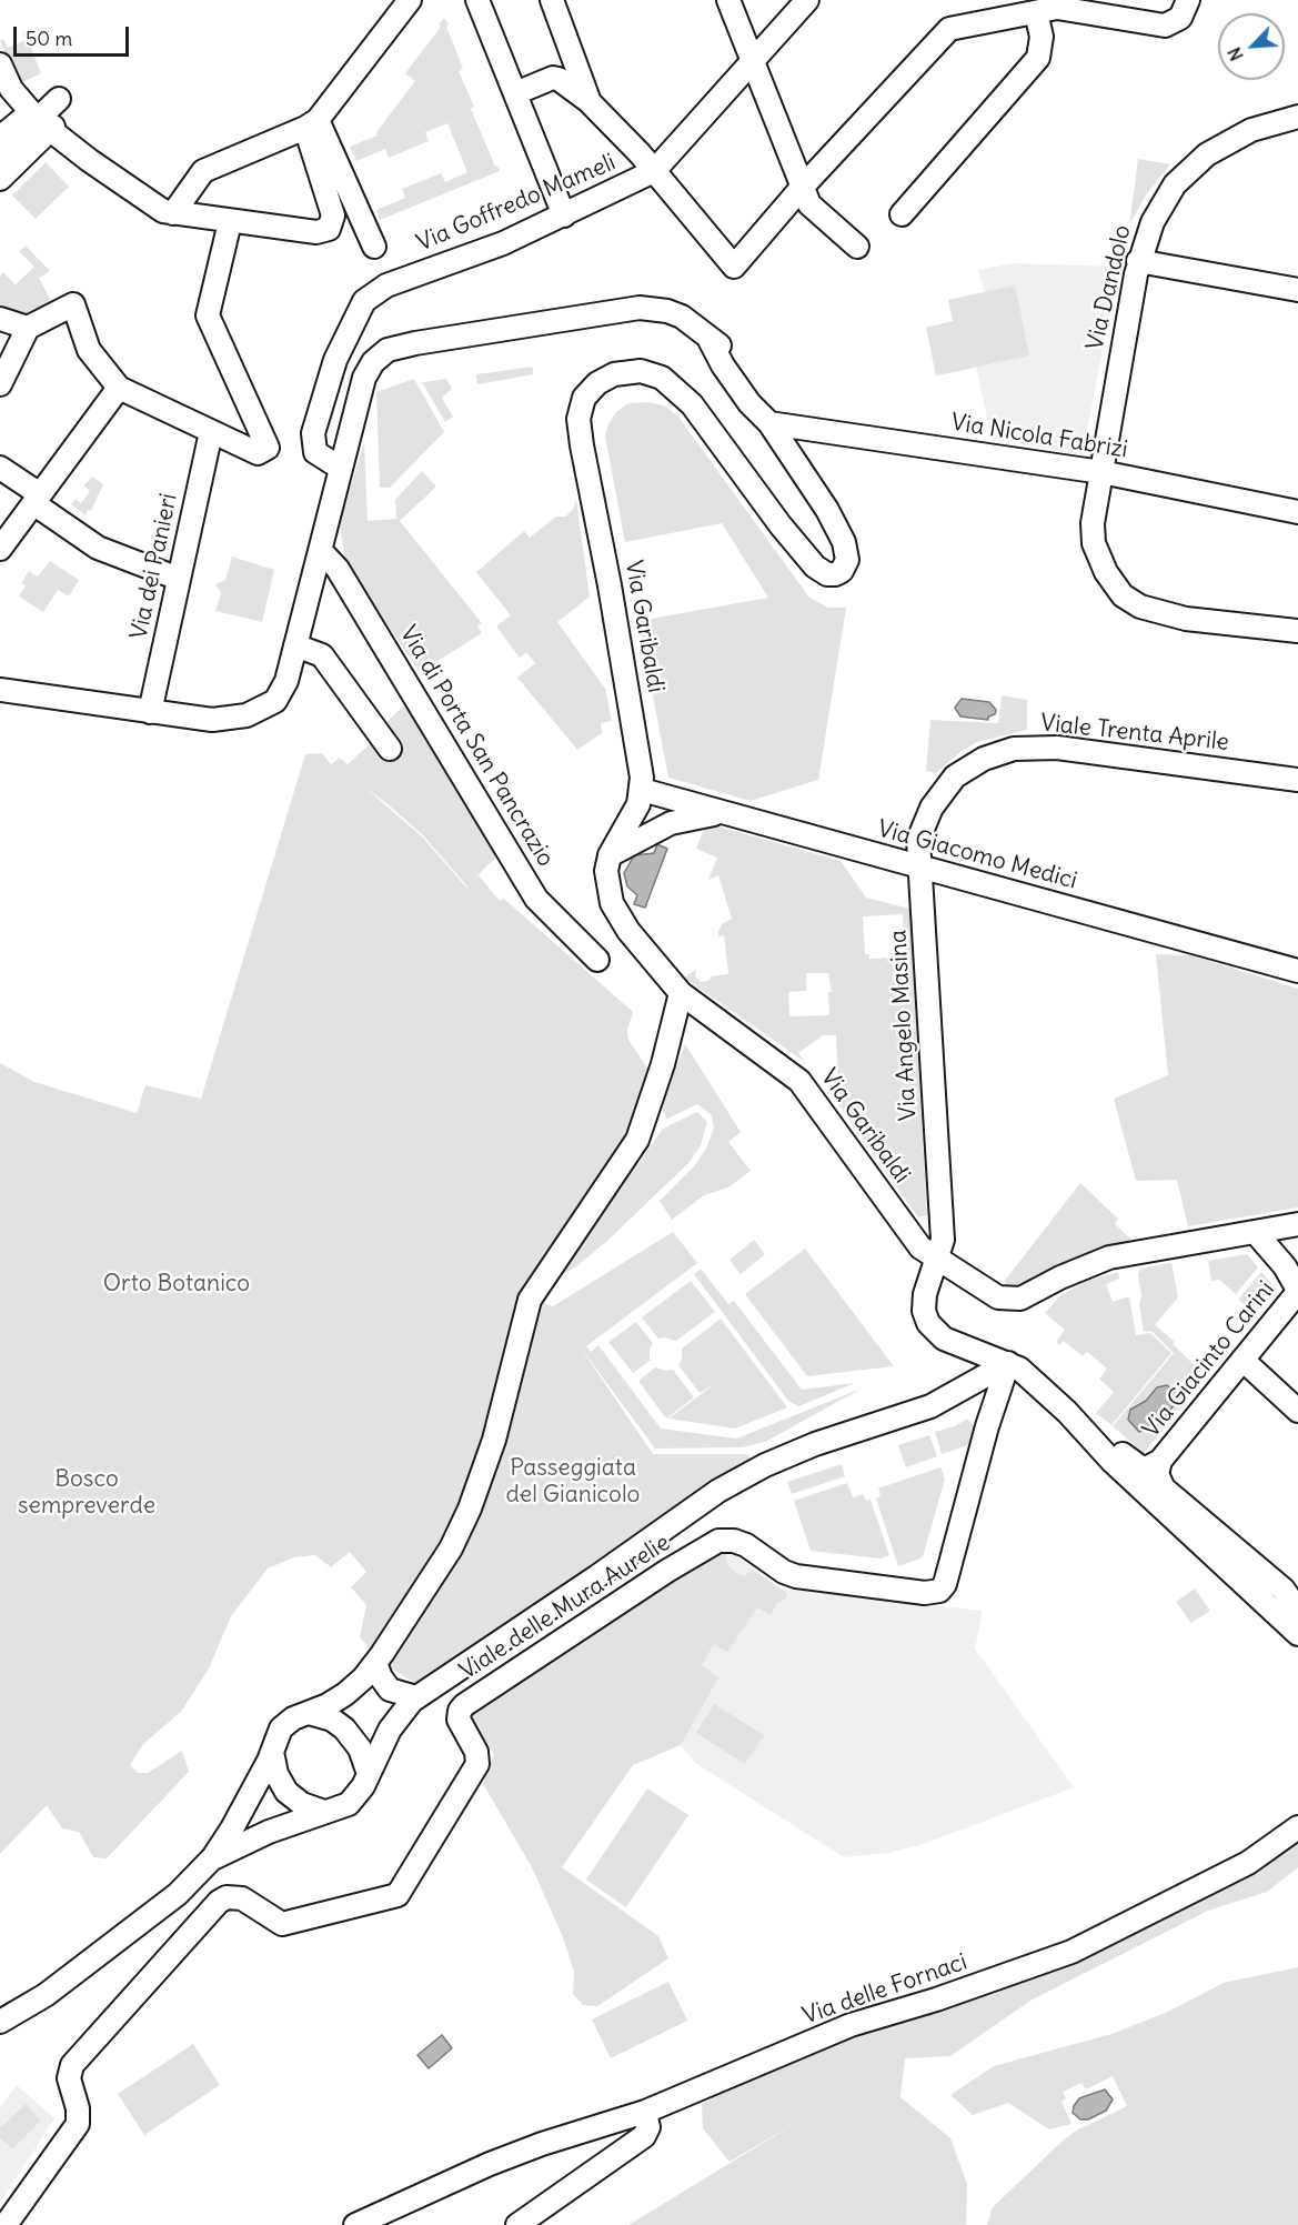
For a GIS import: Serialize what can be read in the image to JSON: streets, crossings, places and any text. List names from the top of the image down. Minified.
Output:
{"streets":{"street":["Via Goffredo Mameli","Via Dandolo","Via Nicola Fabrizi","Via dei Panieri","Via Garibaldi","Viale Trenta Aprile","Via di Porta San Pancrazio","Via Giacomo Medici","Via Angelo Masina","Via Giacinto Carini","Viale delle Mura Aurelie","Via delle Fornaci"]},"crossings":[["Via Goffredo Mameli","Via Garibaldi"],["Via Dandolo","Via Nicola Fabrizi"],["Via Nicola Fabrizi","Via Garibaldi"],["Via dei Panieri","Via Garibaldi"],["Via Garibaldi","Via di Porta San Pancrazio"],["Via Garibaldi","Via Giacomo Medici"],["Via Garibaldi","Via Angelo Masina"],["Viale Trenta Aprile","Via Giacomo Medici"],["Viale Trenta Aprile","Via Angelo Masina"],["Via Giacomo Medici","Via Angelo Masina"],["Via Angelo Masina","Viale delle Mura Aurelie"]],"parks":["Orto Botanico","Passeggiata del Gianicolo","Bosco sempreverde"],"scale_bar":"50 m","north":"bottom left"}
